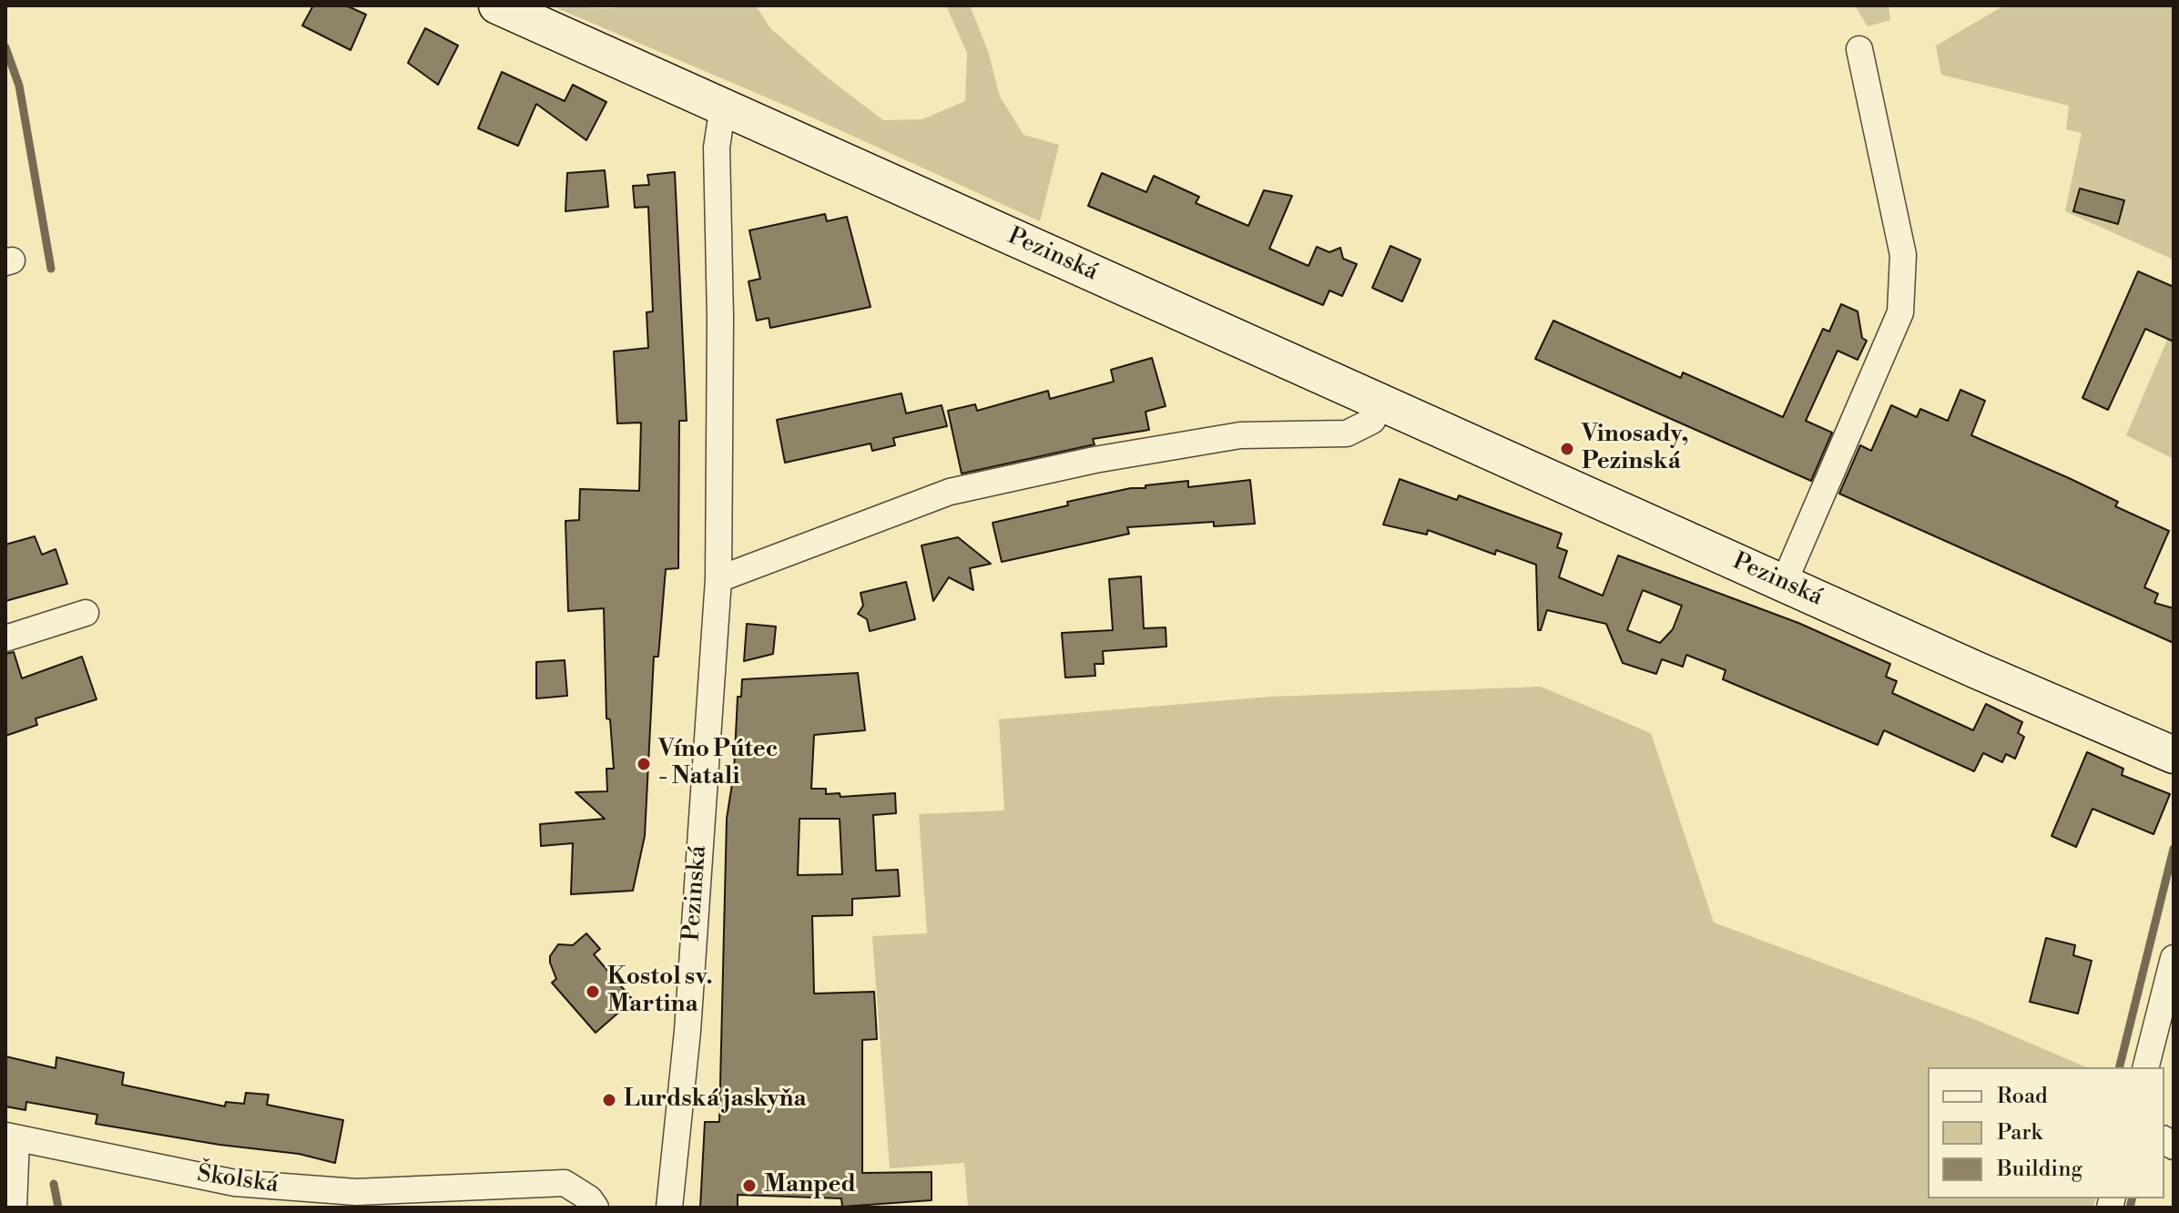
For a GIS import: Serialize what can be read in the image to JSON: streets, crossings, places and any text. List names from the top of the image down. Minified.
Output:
{"streets":{"main road":["Pezinská"],"street":["Školská"]},"places":["Vinosady, Pezinská","Víno Pútec - Natali","Kostol sv. Martina","Lurdská jaskyňa","Manped"],"legend":["Road","Park","Building"]}
